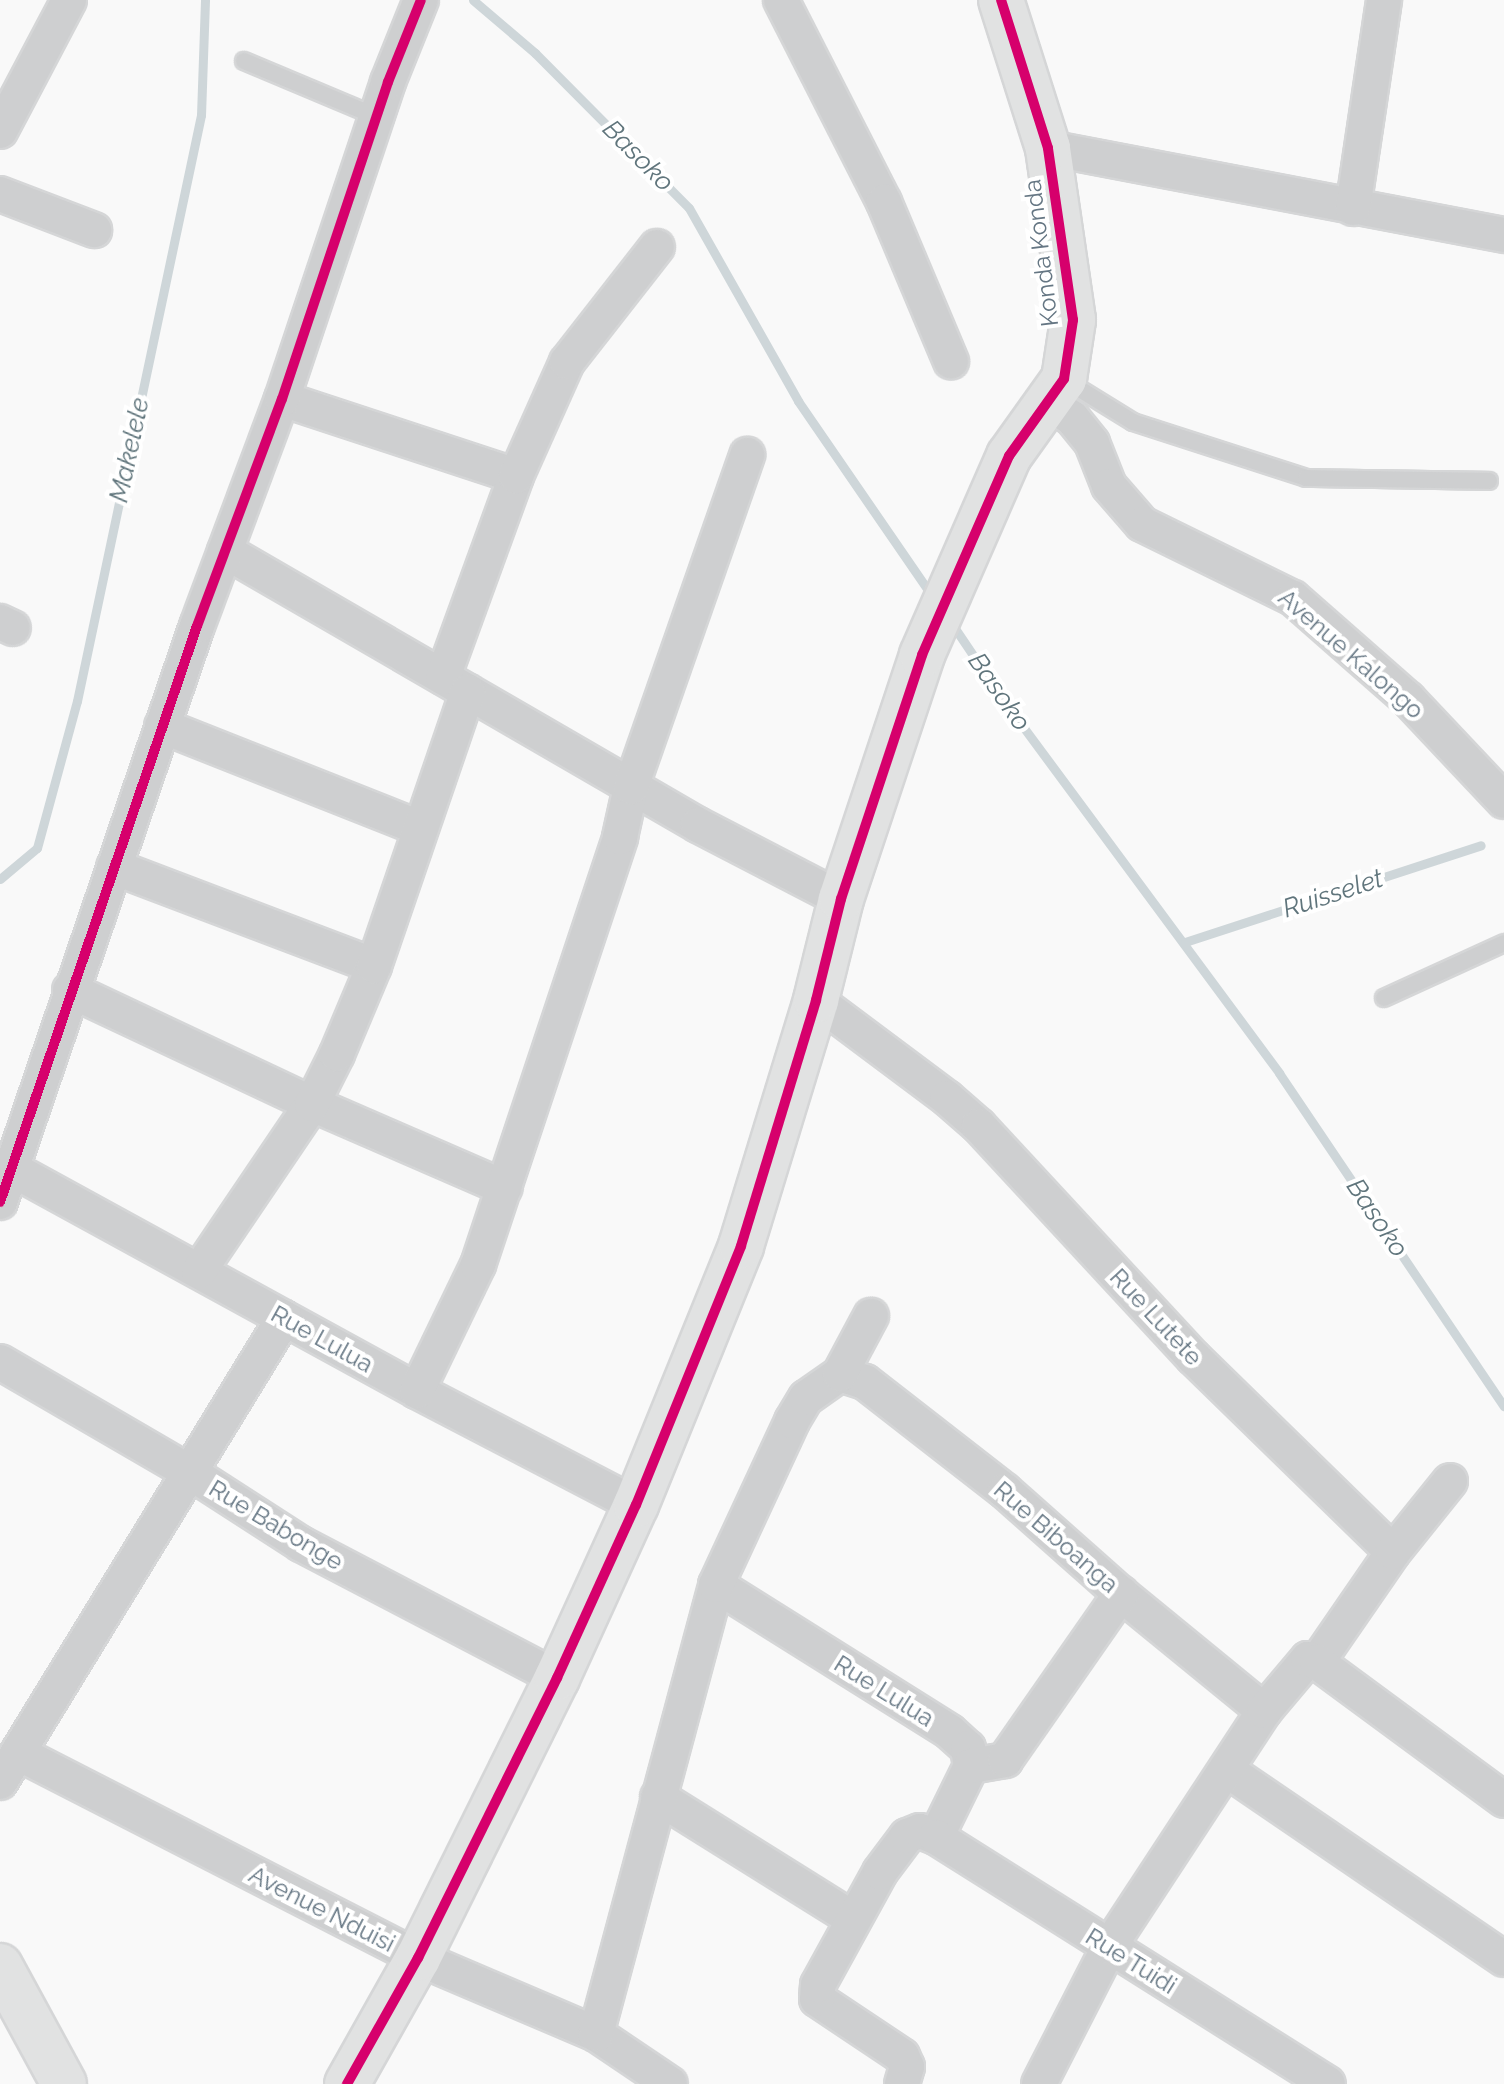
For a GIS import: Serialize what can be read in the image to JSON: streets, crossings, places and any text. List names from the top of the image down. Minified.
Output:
{"streets":{"street":["Konda Konda","Avenue Kalongo","Rue Lutete","Rue Lulua","Rue Babonge","Rue Biboanga","Avenue Nduisi","Rue Tuidi"]},"crossings":[["Konda Konda","Avenue Kalongo"],["Konda Konda","Rue Lutete"],["Konda Konda","Rue Lulua"],["Konda Konda","Rue Babonge"],["Konda Konda","Avenue Nduisi"]],"water":["Basoko","Makelele","Ruisselet"]}
